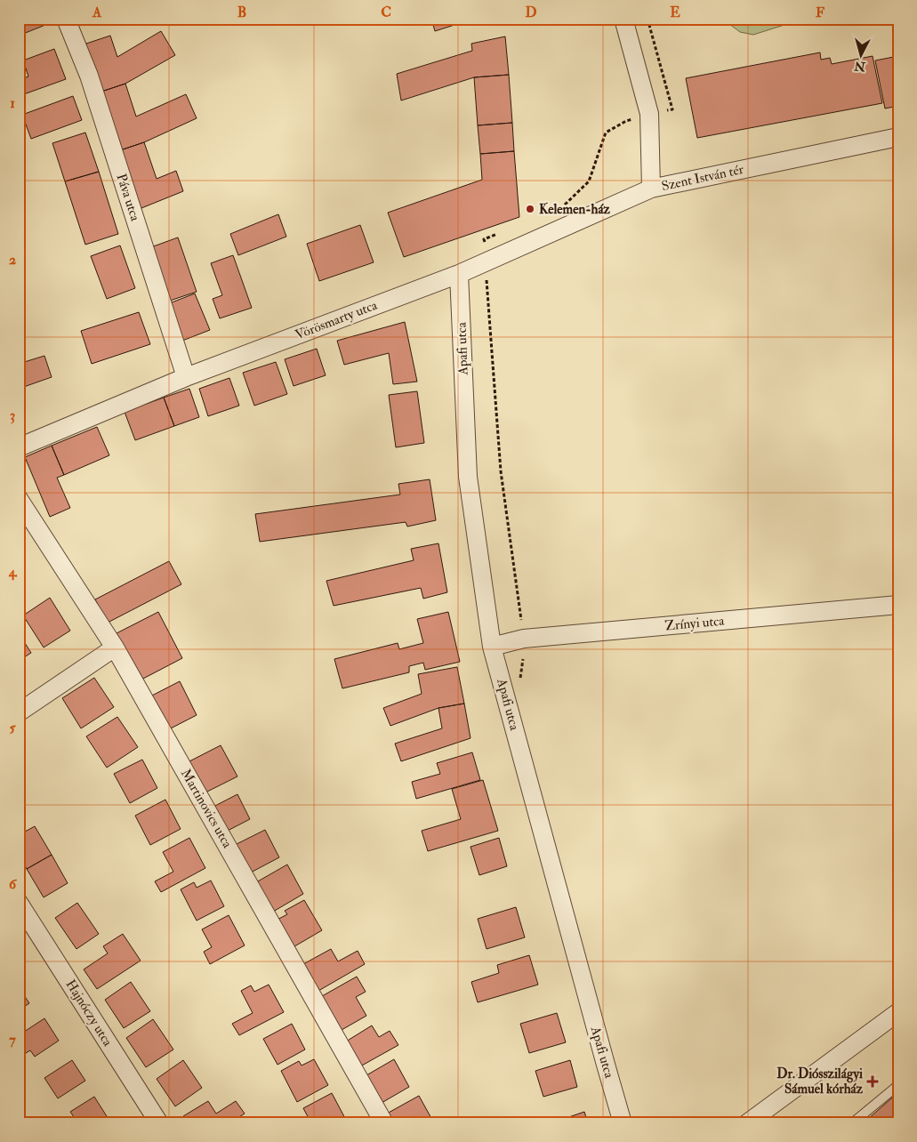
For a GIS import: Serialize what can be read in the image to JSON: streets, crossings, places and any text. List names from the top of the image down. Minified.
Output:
{"streets":{"street":["Szent István tér","Páva utca","Vörösmarty utca","Apafi utca","Zrínyi utca","Martinovics utca","Hajnóczy utca"]},"crossings":[["Szent István tér","Vörösmarty utca"],["Páva utca","Vörösmarty utca"],["Vörösmarty utca","Apafi utca"],["Apafi utca","Zrínyi utca"]],"places":{"other":["Kelemen-ház"],"health":["Dr. Diósszilágyi Sámuel kórház"]},"north":"bottom","grid":{"columns":["A","B","C","D","E","F"],"rows":["1","2","3","4","5","6","7"]}}
